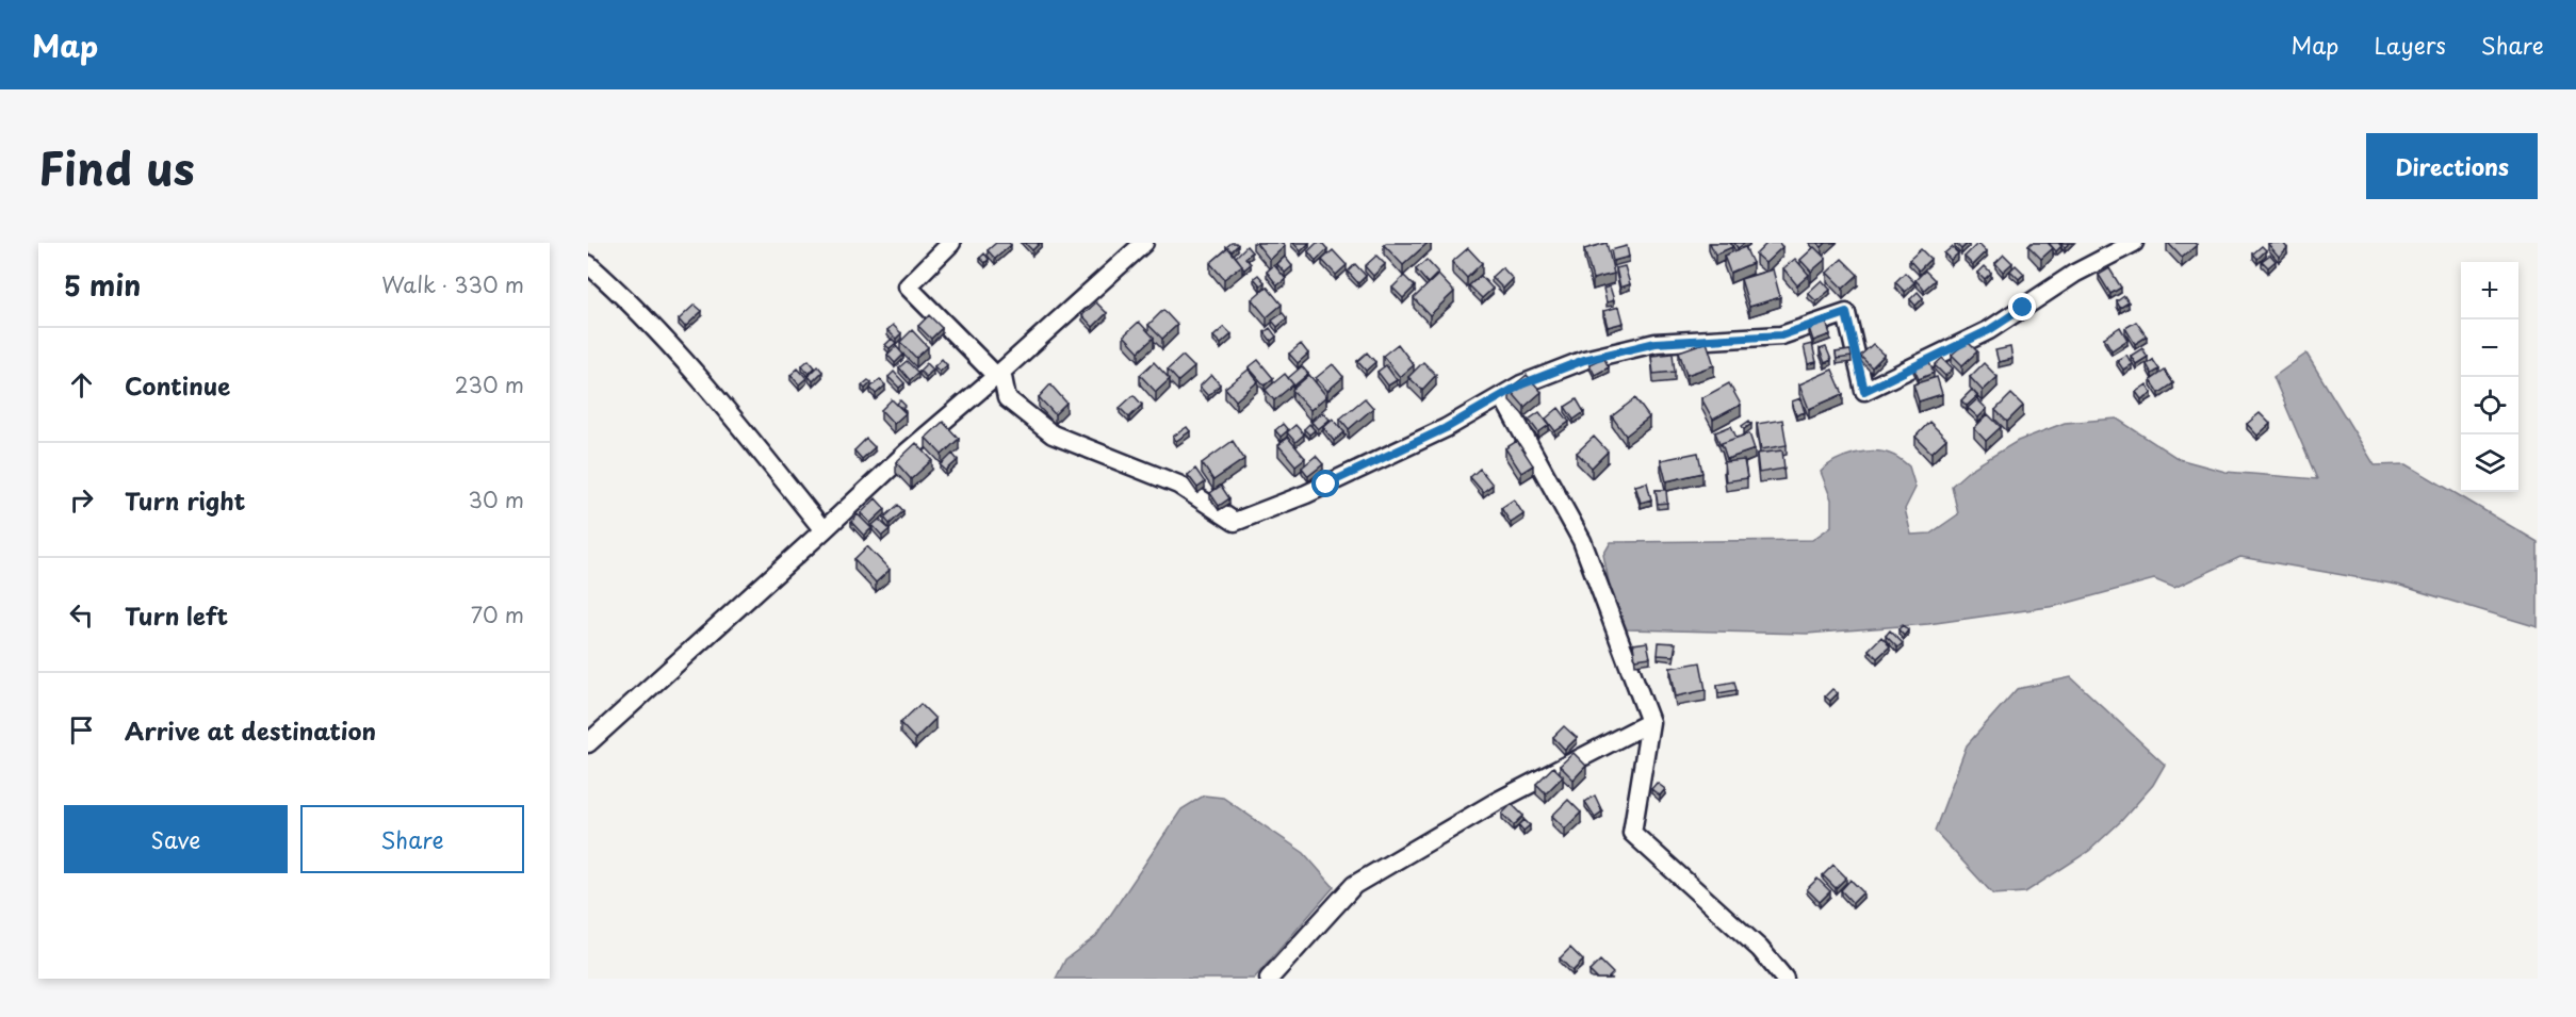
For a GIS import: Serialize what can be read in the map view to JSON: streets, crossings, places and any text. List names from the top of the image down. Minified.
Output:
{"page":{"header":"Map","nav":["Map","Layers","Share"],"title":"Find us","buttons":["Directions",["Save","Share"]],"heading":["5 min","Walk · 330 m"],"map_buttons":["+","−"],"list":[["Continue","230 m"],["Turn right","30 m"],["Turn left","70 m"],"Arrive at destination"]}}
